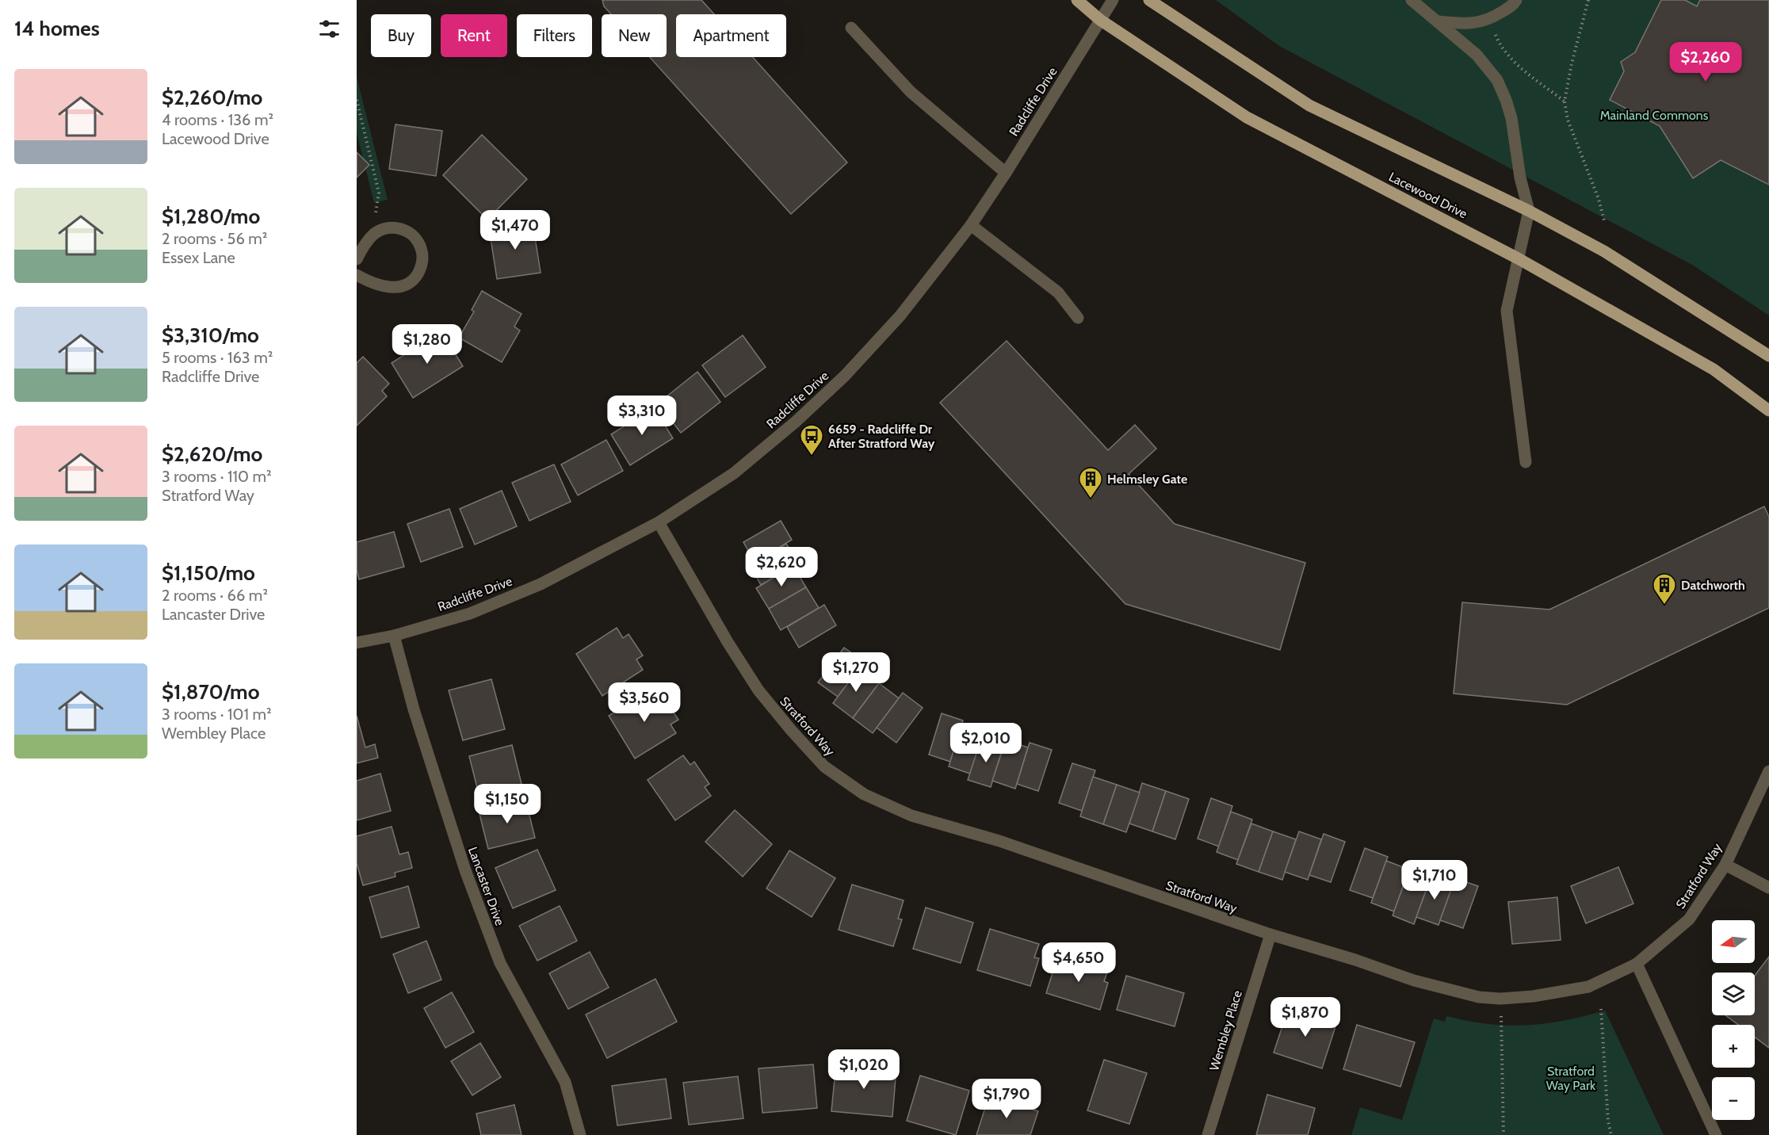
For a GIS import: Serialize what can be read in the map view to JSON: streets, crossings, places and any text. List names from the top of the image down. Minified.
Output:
{"streets":{"main road":["Lacewood Drive"],"street":["Radcliffe Drive","Stratford Way","Lancaster Drive","Wembley Place"]},"crossings":[["Radcliffe Drive","Lacewood Drive"],["Radcliffe Drive","Stratford Way"],["Radcliffe Drive","Lancaster Drive"],["Stratford Way","Wembley Place"]],"parks":["Mainland Commons","Stratford Way Park"],"places":{"bus stop":["6659 - Radcliffe Dr After Stratford Way"],"building":["Helmsley Gate","Datchworth"]},"north":"left","page":{"heading":"14 homes","chip":["Buy","Rent","Filters","New","Apartment"],"price":["$2,260","$1,470","$1,280","$3,310","$2,620","$1,270","$3,560","$2,010","$1,150","$1,710","$4,650","$1,870","$1,020","$1,790"],"list":[{"name":"$2,260/mo","note":"4 rooms · 136 m² · Lacewood Drive"},{"name":"$1,280/mo","note":"2 rooms · 56 m² · Essex Lane"},{"name":"$3,310/mo","note":"5 rooms · 163 m² · Radcliffe Drive"},{"name":"$2,620/mo","note":"3 rooms · 110 m² · Stratford Way"},{"name":"$1,150/mo","note":"2 rooms · 66 m² · Lancaster Drive"},{"name":"$1,870/mo","note":"3 rooms · 101 m² · Wembley Place"}],"map_buttons":["+","−"]}}
